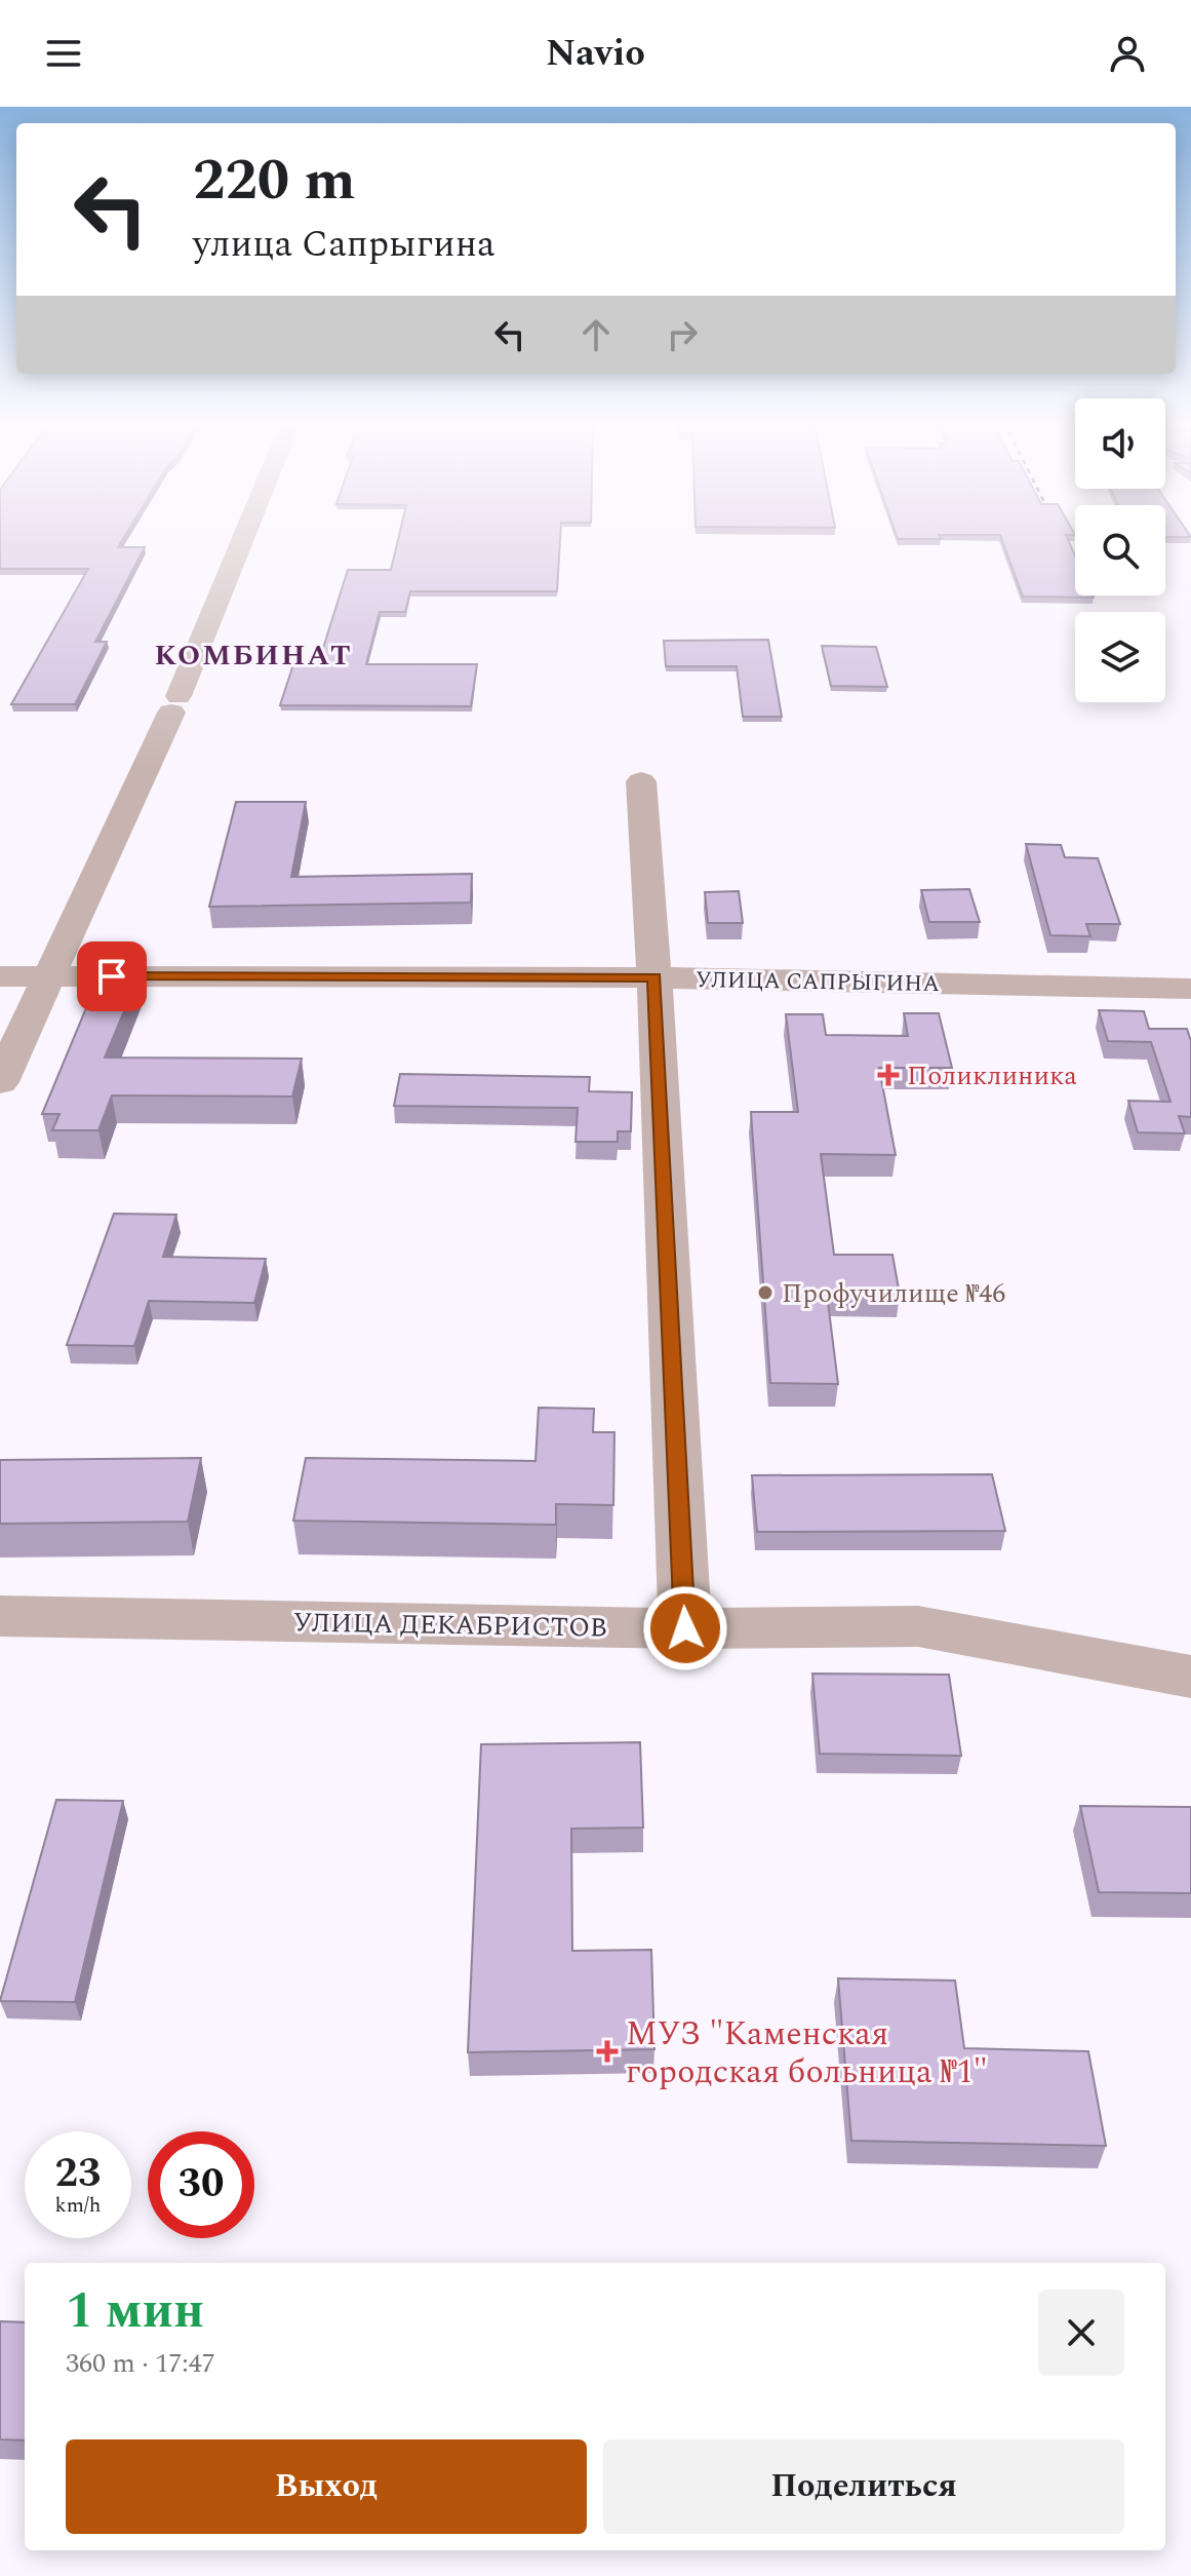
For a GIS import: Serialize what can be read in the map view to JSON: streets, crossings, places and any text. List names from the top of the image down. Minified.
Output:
{"streets":{"street":["УЛИЦА САПРЫГИНА","УЛИЦА ДЕКАБРИСТОВ"]},"districts":["КОМБИНАТ"],"places":{"health":["Поликлиника","МУЗ \"Каменская городская больница №1\""],"other":["Профучилище №46"]},"page":{"header":"Navio","turn":["220 m","улица Сапрыгина"],"speed":"23 km/h","limit":"30","heading":["1 мин","360 m · 17:47"],"buttons":["Выход","Поделиться"]}}
